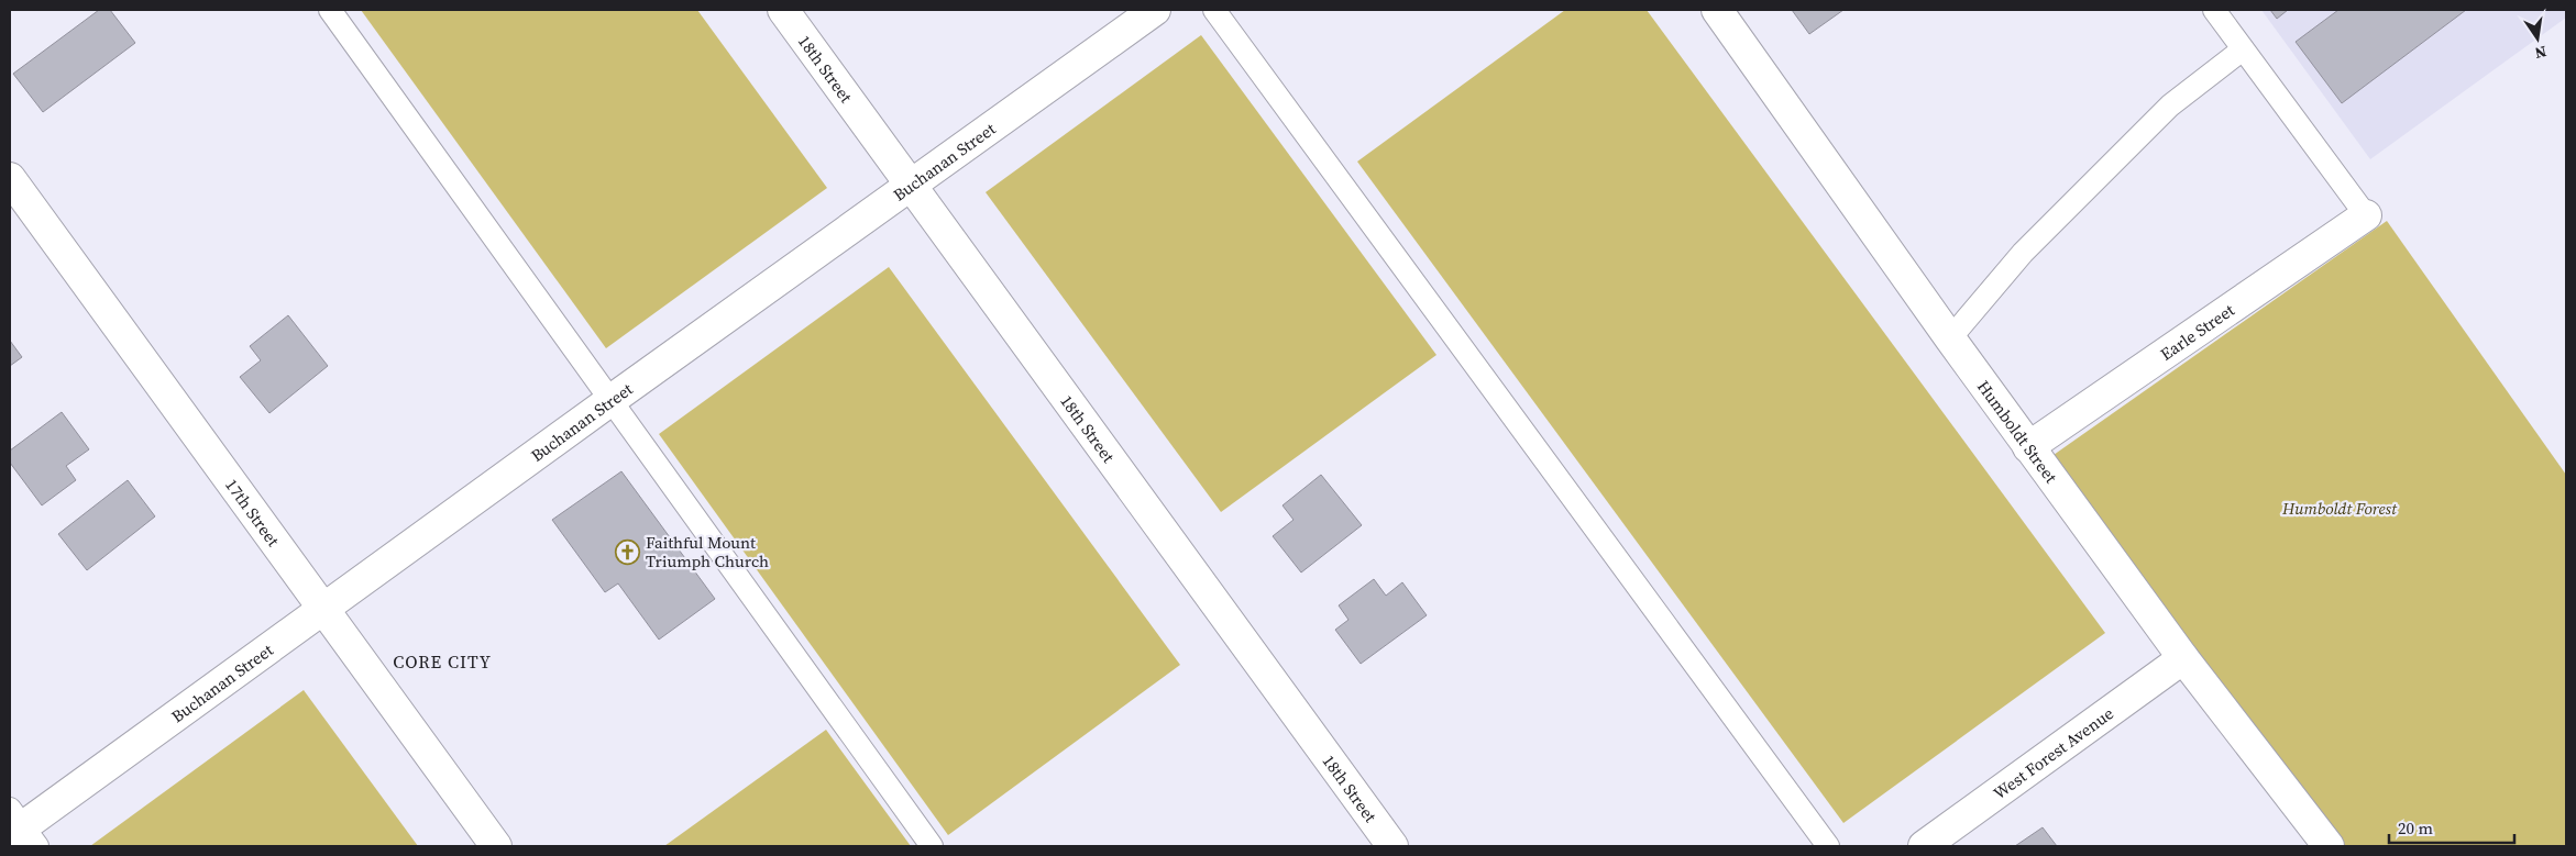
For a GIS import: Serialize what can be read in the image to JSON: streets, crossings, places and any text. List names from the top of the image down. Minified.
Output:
{"streets":{"street":["18th Street","Buchanan Street","Earle Street","Humboldt Street","17th Street","West Forest Avenue"]},"crossings":[["18th Street","Buchanan Street"],["Buchanan Street","17th Street"],["Earle Street","Humboldt Street"],["Humboldt Street","West Forest Avenue"]],"districts":["CORE CITY"],"parks":["Humboldt Forest"],"places":{"church":["Faithful Mount Triumph Church"]},"scale_bar":"20 m","north":"bottom"}
